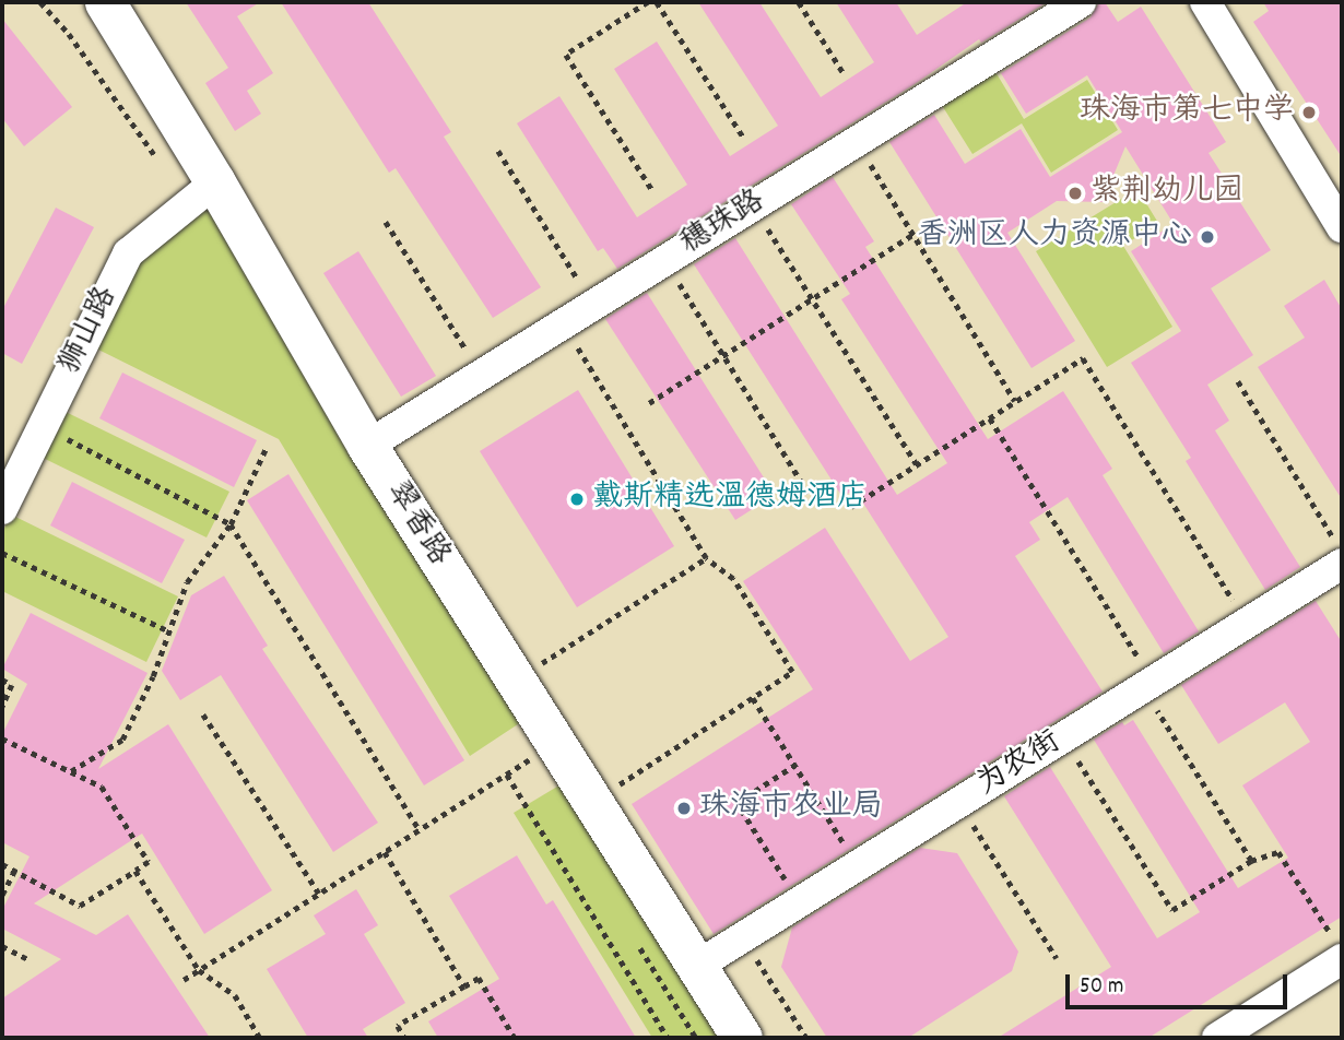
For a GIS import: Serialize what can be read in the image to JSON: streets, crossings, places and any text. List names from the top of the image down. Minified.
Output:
{"streets":{"main road":["翠香路"],"street":["穗珠路","狮山路","为农街"]},"crossings":[["穗珠路","翠香路"],["狮山路","翠香路"],["翠香路","为农街"]],"places":["珠海市第七中学","紫荆幼儿园","香洲区人力资源中心","戴斯精选温德姆酒店","珠海市农业局"],"scale_bar":"50 m"}
